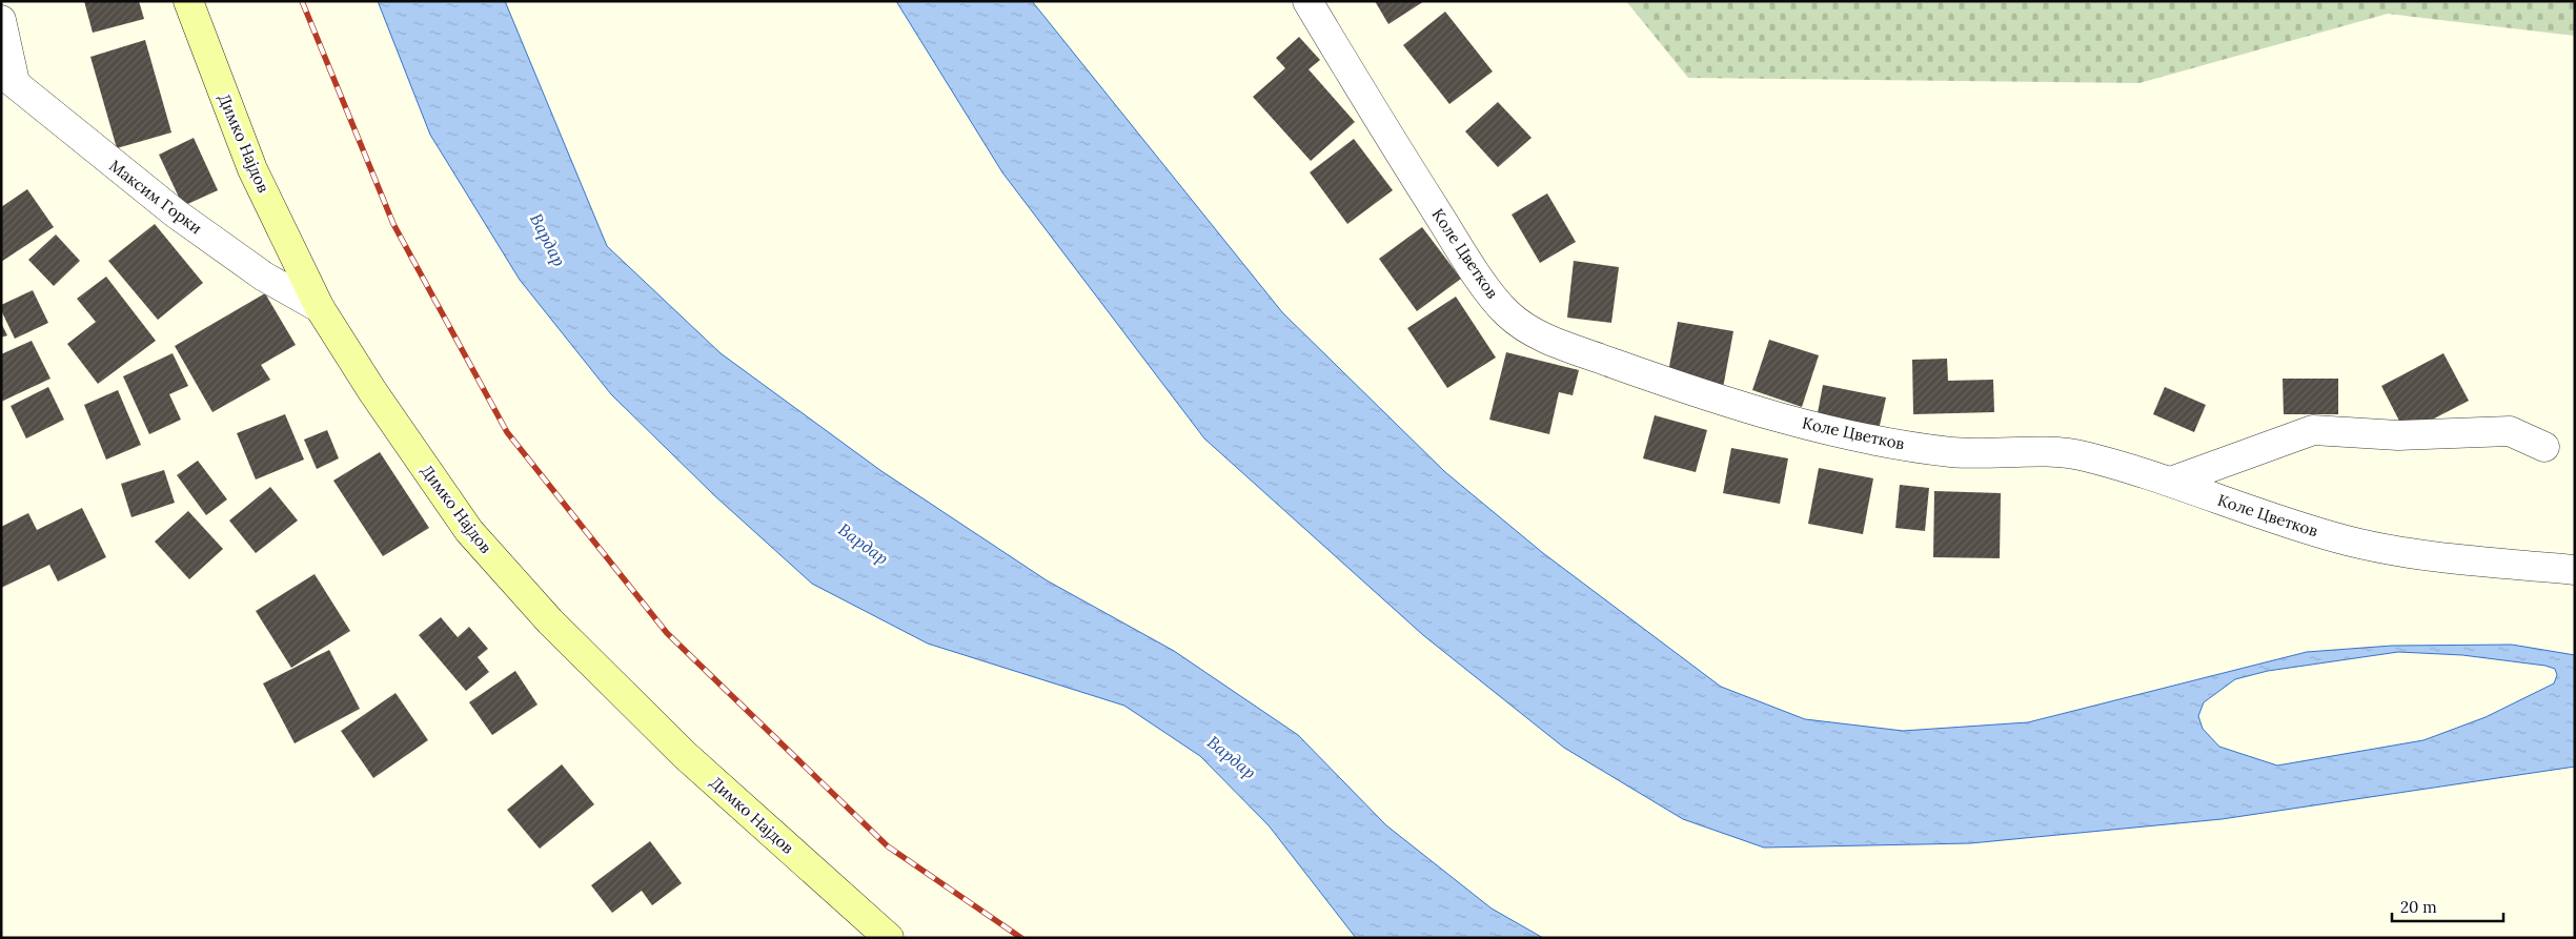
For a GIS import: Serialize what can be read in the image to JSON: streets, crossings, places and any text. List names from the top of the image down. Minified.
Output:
{"streets":{"main road":["Димко Најдов"],"street":["Максим Горки","Коле Цветков"]},"crossings":[["Димко Најдов","Максим Горки"]],"water":["Вардар"],"scale_bar":"20 m"}
